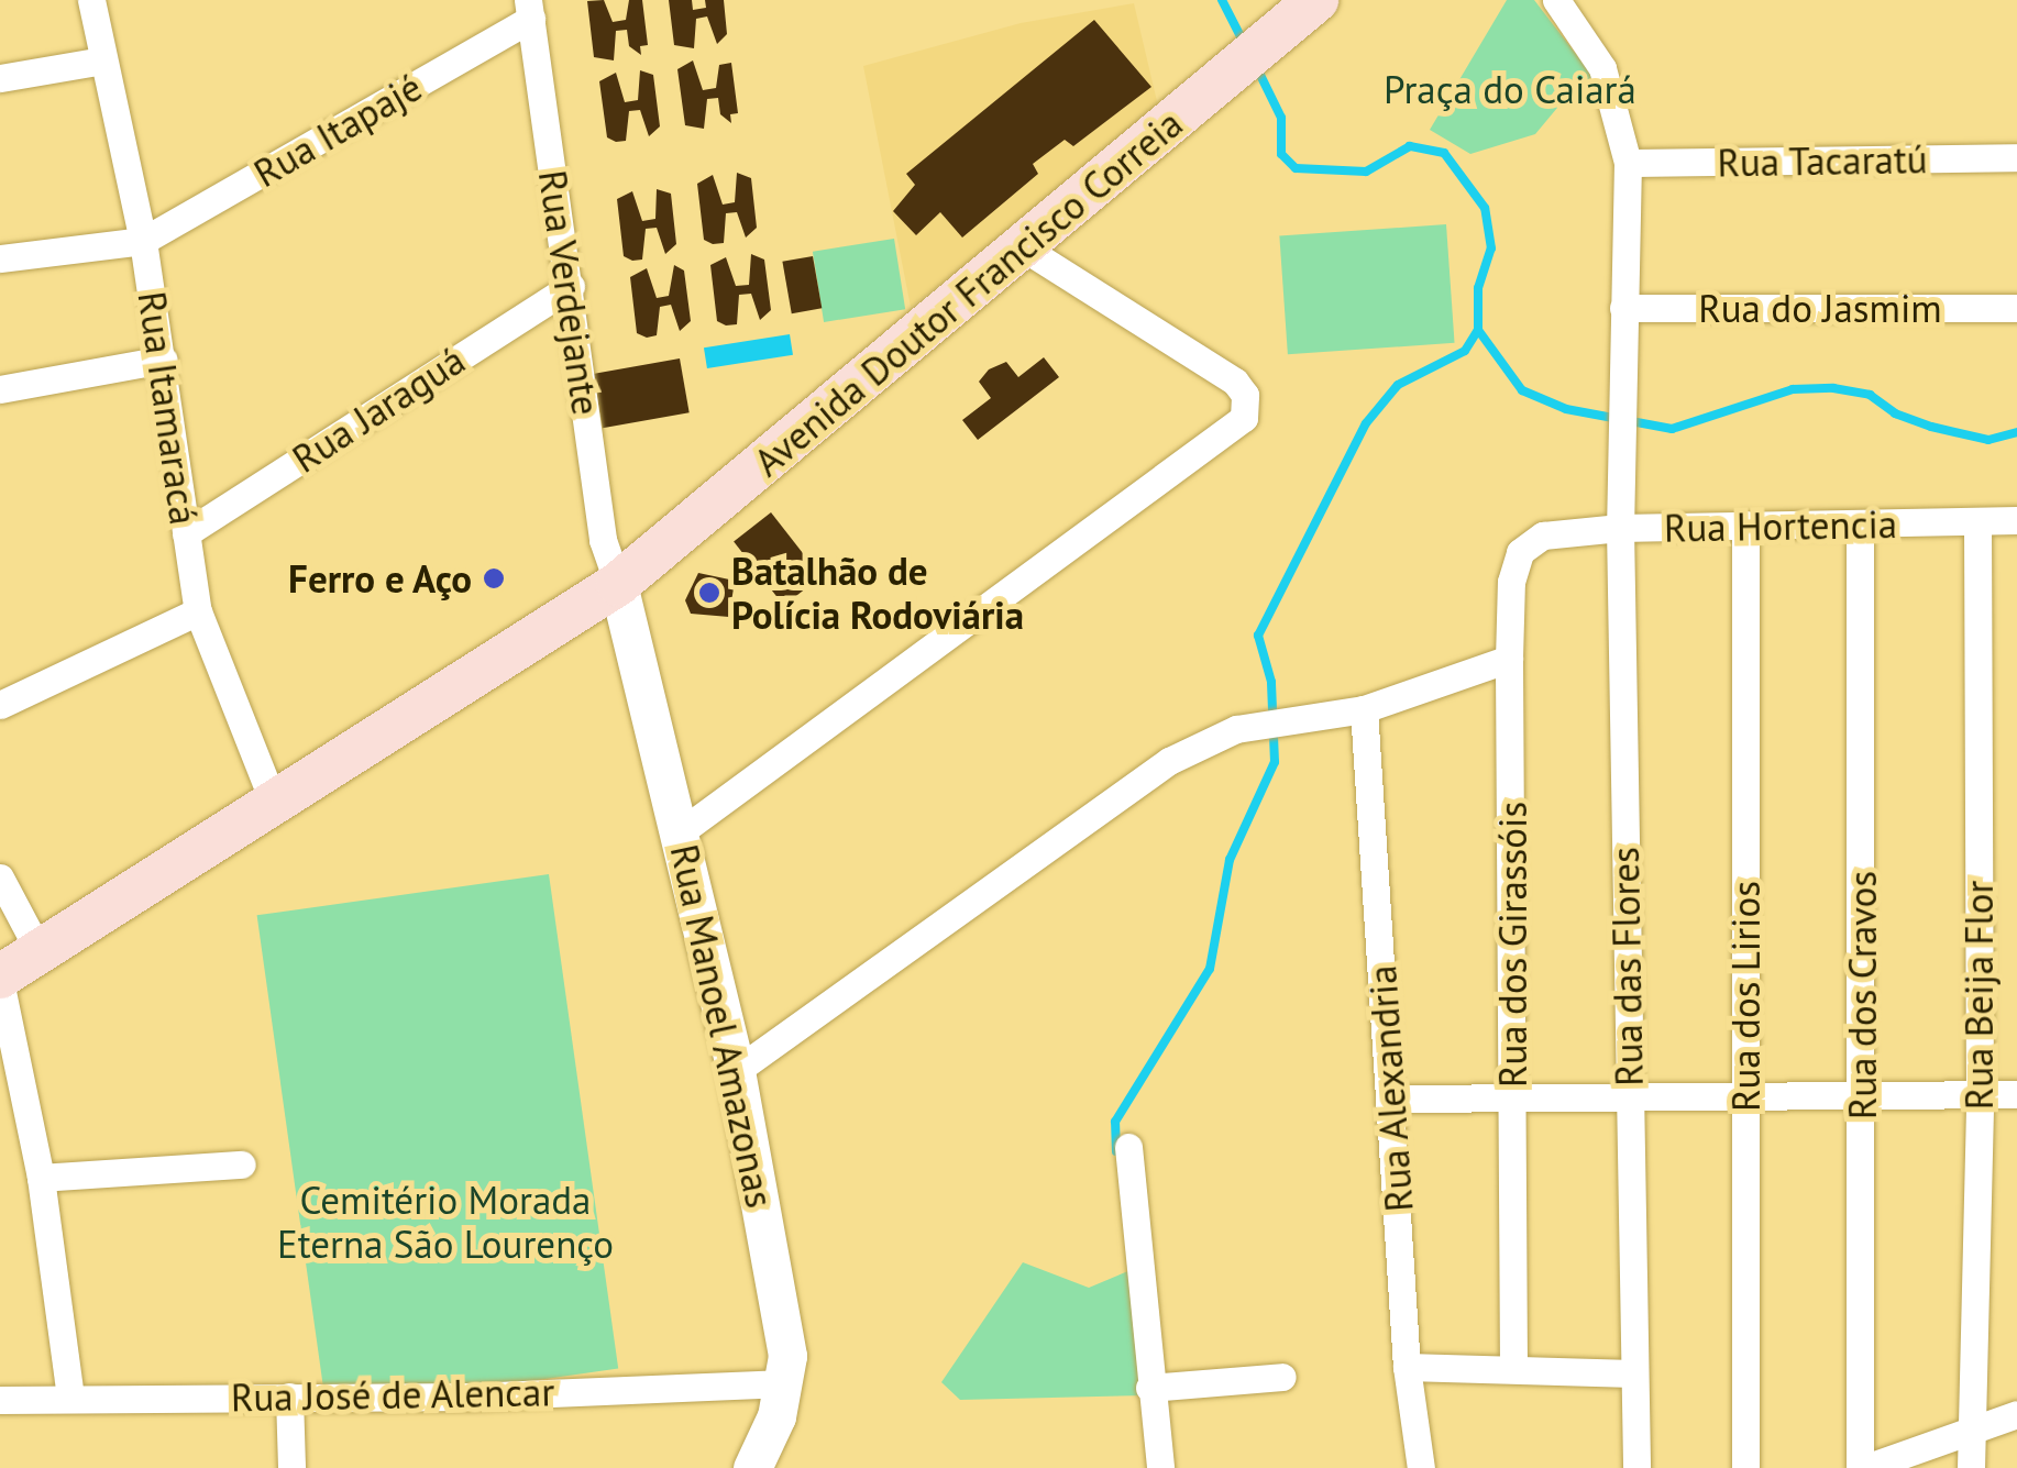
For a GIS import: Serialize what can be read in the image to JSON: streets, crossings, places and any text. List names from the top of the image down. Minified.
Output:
{"streets":{"main road":["Avenida Doutor Francisco Correia","Rua Manoel Amazonas"],"street":["Rua Itapajé","Rua Tacaratú","Rua Verdejante","Rua do Jasmim","Rua Itamaracá","Rua Jaraguá","Rua Hortencia","Rua dos Girassóis","Rua das Flores","Rua dos Cravos","Rua Beija Flor","Rua dos Lirios","Rua Alexandria","Rua José de Alencar"]},"crossings":[["Rua Itapajé","Rua Verdejante"],["Rua Itapajé","Rua Itamaracá"],["Rua Verdejante","Avenida Doutor Francisco Correia"],["Rua Verdejante","Rua Jaraguá"],["Rua Verdejante","Rua Manoel Amazonas"],["Avenida Doutor Francisco Correia","Rua Itamaracá"],["Avenida Doutor Francisco Correia","Rua Manoel Amazonas"],["Rua do Jasmim","Rua das Flores"],["Rua Itamaracá","Rua Jaraguá"],["Rua Hortencia","Rua dos Girassóis"],["Rua Hortencia","Rua das Flores"],["Rua Hortencia","Rua dos Cravos"],["Rua Hortencia","Rua Beija Flor"],["Rua Hortencia","Rua dos Lirios"],["Rua Manoel Amazonas","Rua José de Alencar"]],"parks":["Praça do Caiará","Cemitério Morada Eterna São Lourenço"],"places":["Ferro e Aço","Batalhão de Polícia Rodoviária"]}
